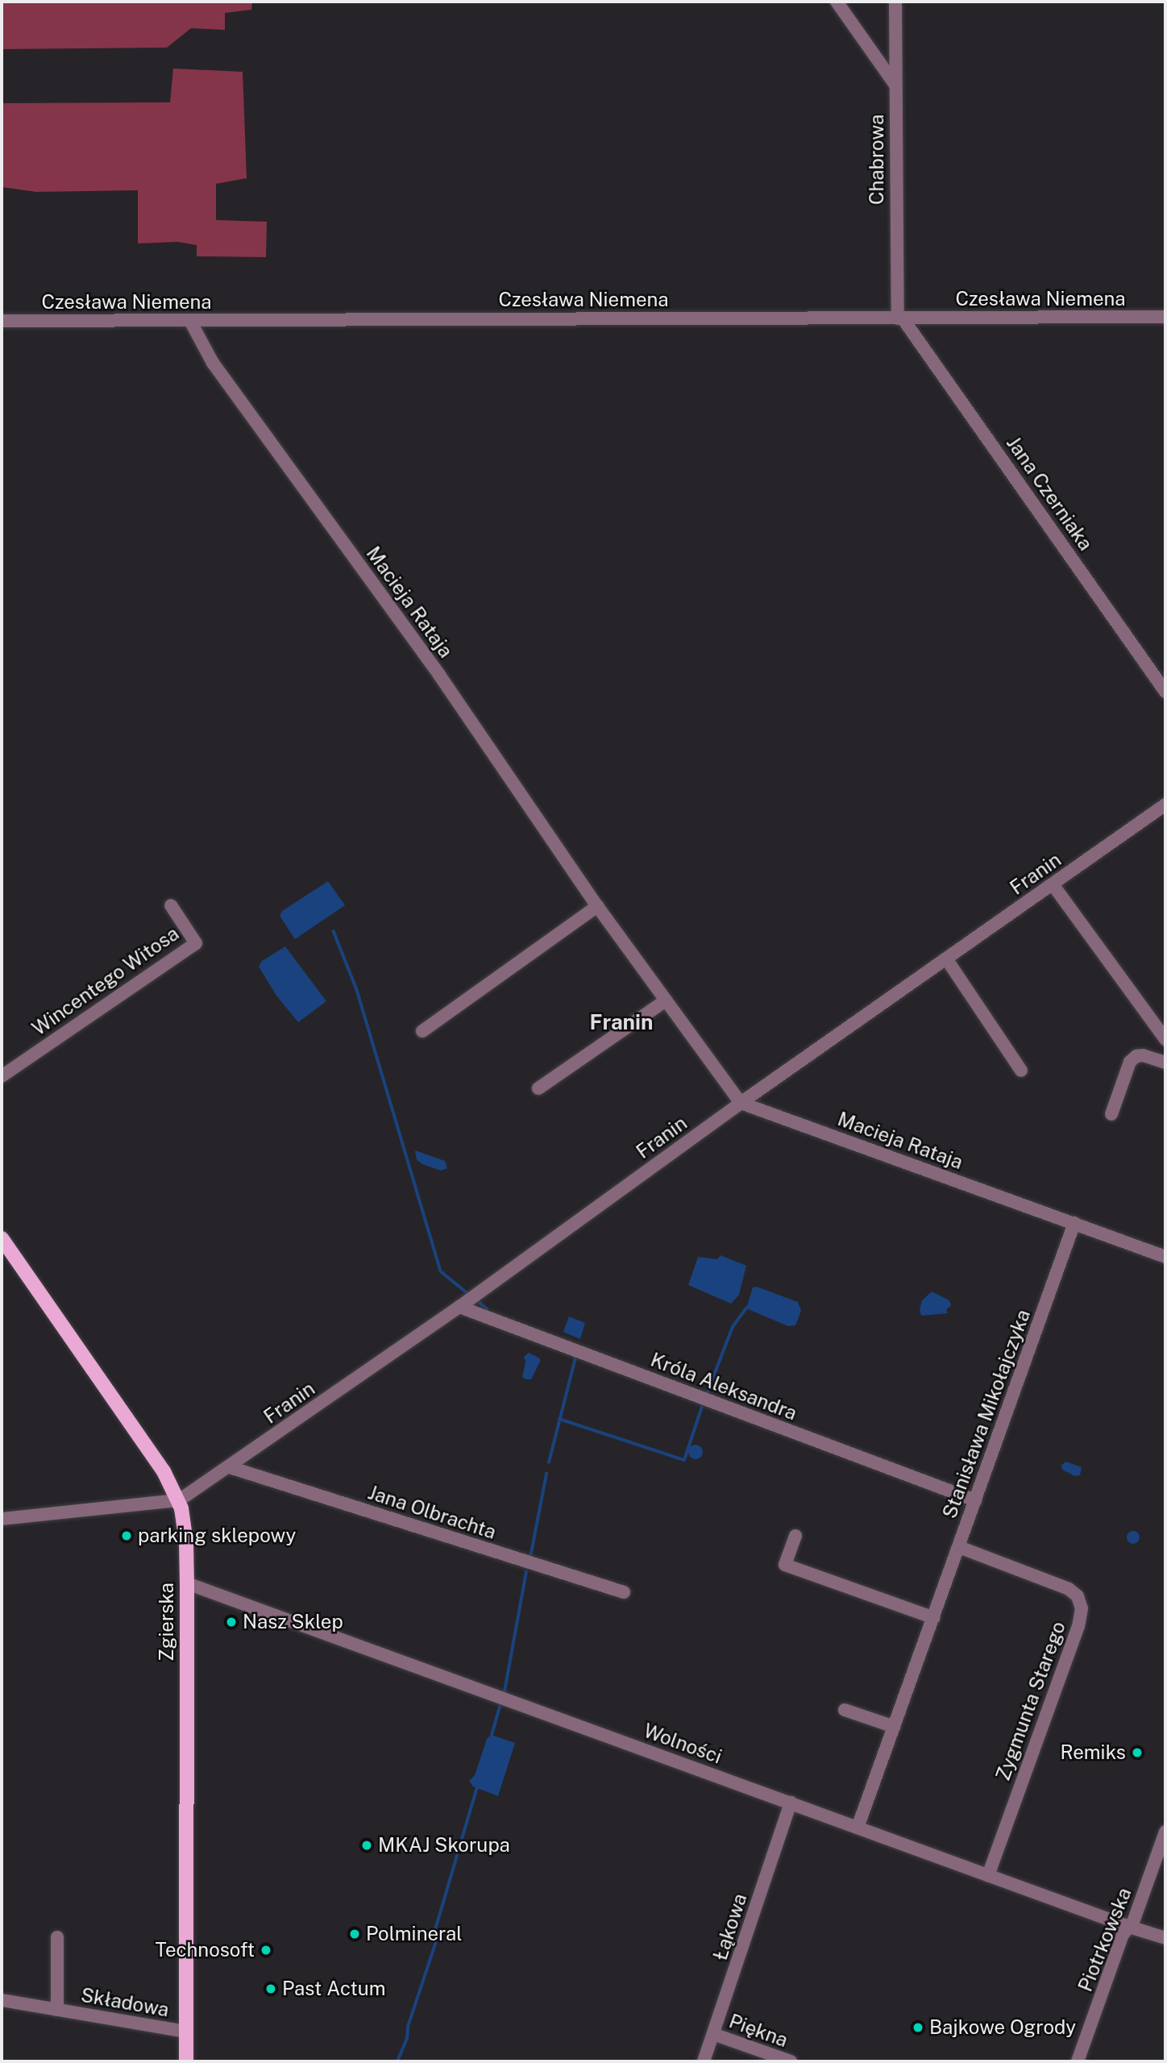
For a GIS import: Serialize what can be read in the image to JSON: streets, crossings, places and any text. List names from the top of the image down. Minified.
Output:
{"streets":{"main road":["Zgierska"],"street":["Chabrowa","Czesława Niemena","Jana Czerniaka","Macieja Rataja","Franin","Wincentego Witosa","Króla Aleksandra","Stanisława Mikołajczyka","Jana Olbrachta","Zygmunta Starego","Wolności","Łąkowa","Piotrkowska","Składowa","Piękna"]},"crossings":[["Chabrowa","Czesława Niemena"],["Chabrowa","Jana Czerniaka"],["Czesława Niemena","Jana Czerniaka"],["Czesława Niemena","Macieja Rataja"],["Macieja Rataja","Franin"],["Macieja Rataja","Stanisława Mikołajczyka"],["Franin","Króla Aleksandra"],["Franin","Jana Olbrachta"],["Franin","Zgierska"],["Króla Aleksandra","Stanisława Mikołajczyka"],["Stanisława Mikołajczyka","Zygmunta Starego"],["Stanisława Mikołajczyka","Wolności"],["Zgierska","Wolności"],["Zgierska","Składowa"],["Zygmunta Starego","Wolności"],["Wolności","Łąkowa"],["Wolności","Piotrkowska"],["Łąkowa","Piękna"]],"districts":["Franin"],"places":["parking sklepowy","Nasz Sklep","Remiks","MKAJ Skorupa","Polmineral","Technosoft","Past Actum","Bajkowe Ogrody"]}
